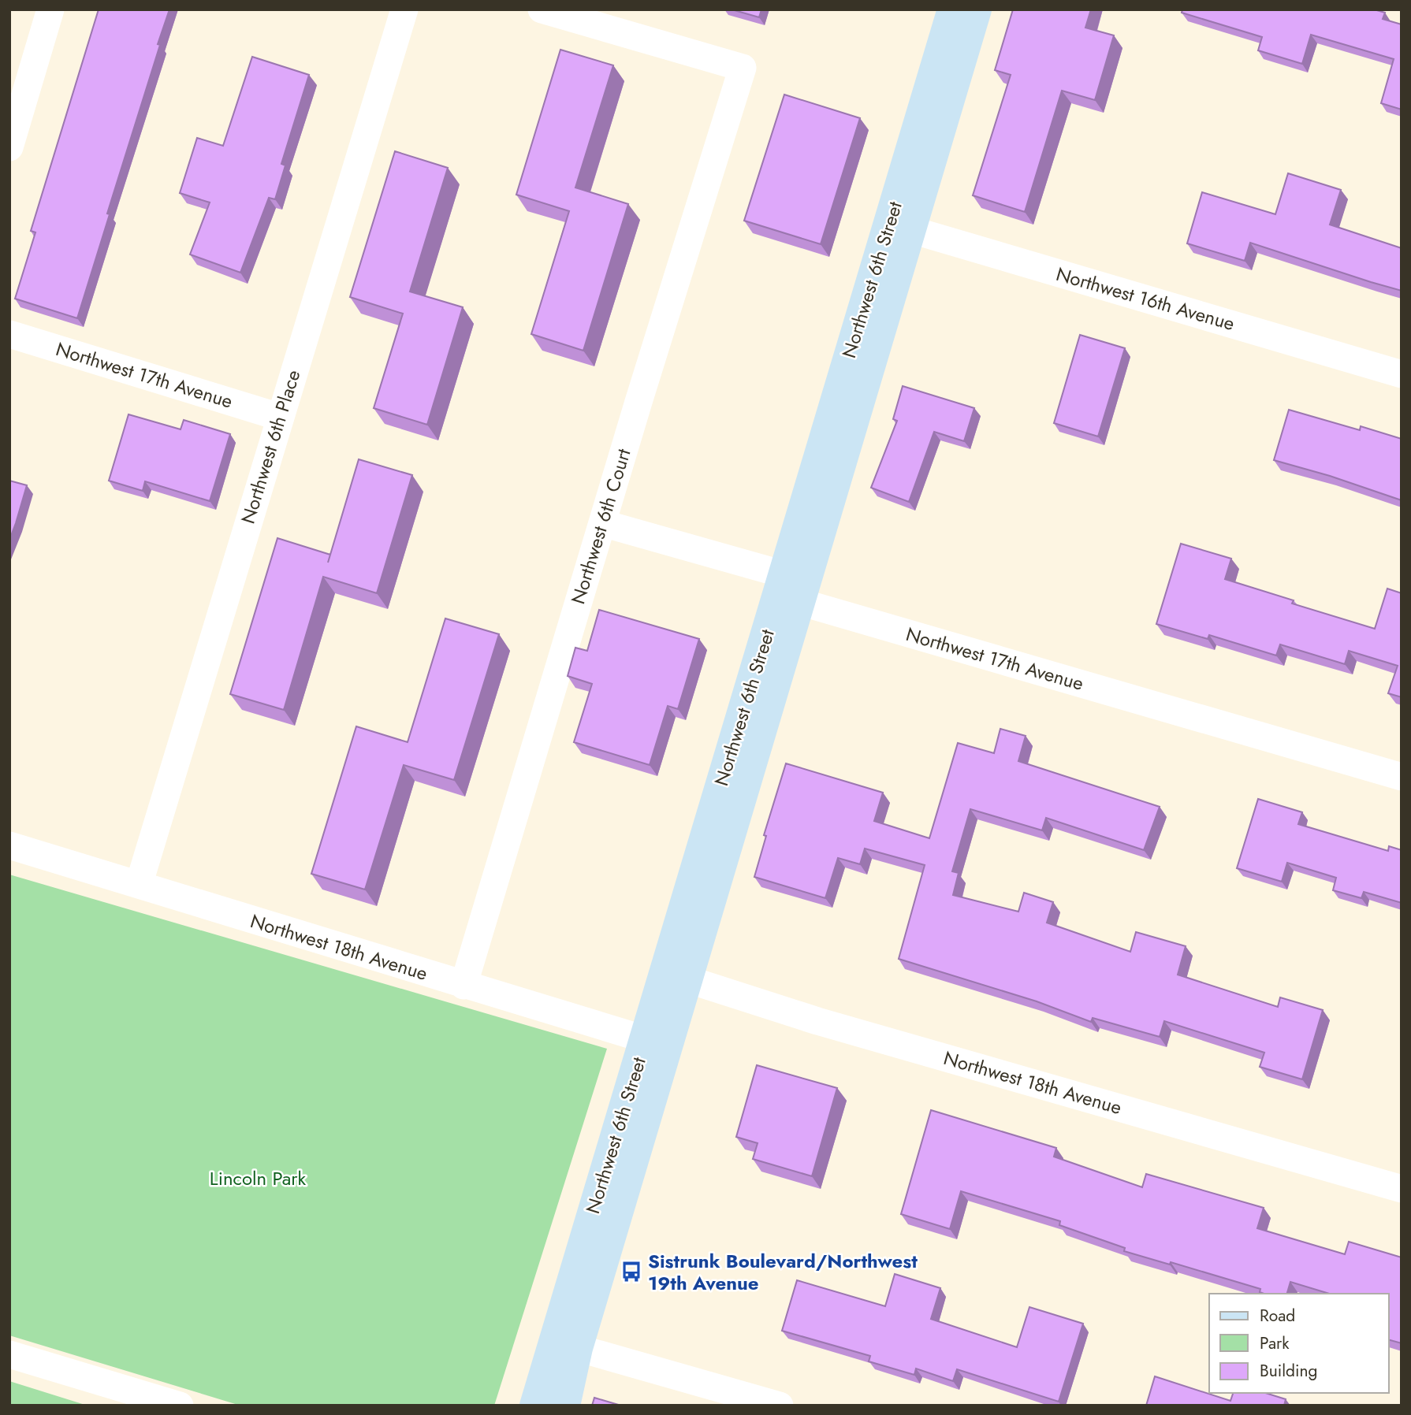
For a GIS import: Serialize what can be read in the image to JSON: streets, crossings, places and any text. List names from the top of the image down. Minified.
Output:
{"streets":{"street":["Northwest 6th Street","Northwest 16th Avenue","Northwest 17th Avenue","Northwest 6th Place","Northwest 6th Court","Northwest 18th Avenue"]},"crossings":[["Northwest 6th Street","Northwest 16th Avenue"],["Northwest 6th Street","Northwest 17th Avenue"],["Northwest 6th Street","Northwest 18th Avenue"],["Northwest 17th Avenue","Northwest 6th Place"],["Northwest 6th Place","Northwest 18th Avenue"],["Northwest 6th Court","Northwest 18th Avenue"]],"parks":["Lincoln Park"],"places":{"bus stop":["Sistrunk Boulevard/Northwest 19th Avenue"]},"legend":["Road","Park","Building"]}
